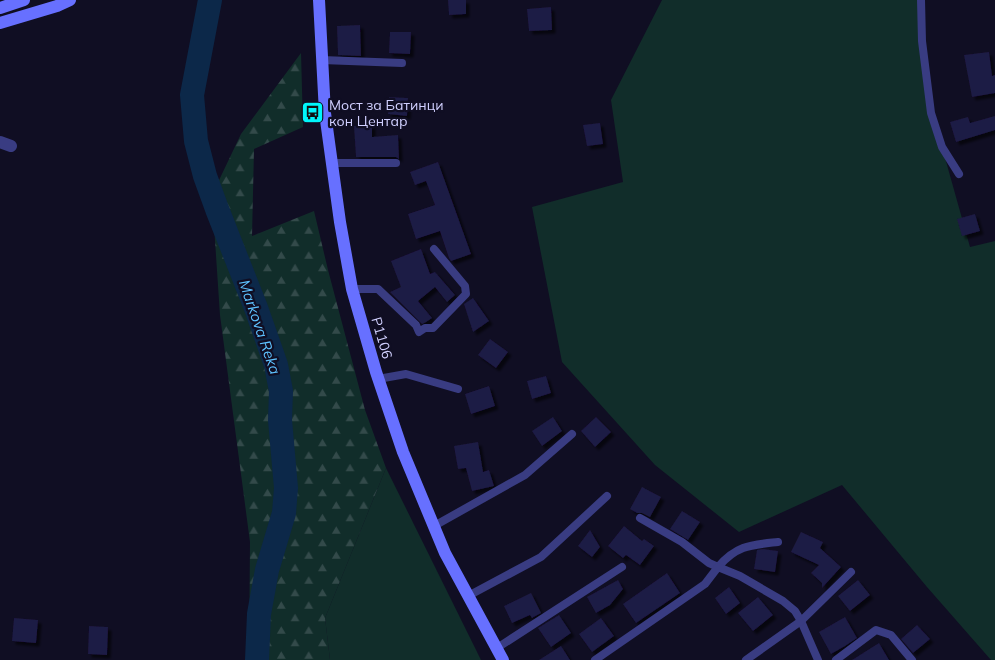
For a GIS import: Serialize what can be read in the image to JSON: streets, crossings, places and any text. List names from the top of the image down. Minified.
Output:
{"streets":{"main road":["P1106"]},"water":["Markova Reka"],"places":{"bus stop":["Мост за Батинци кон Центар"]}}
